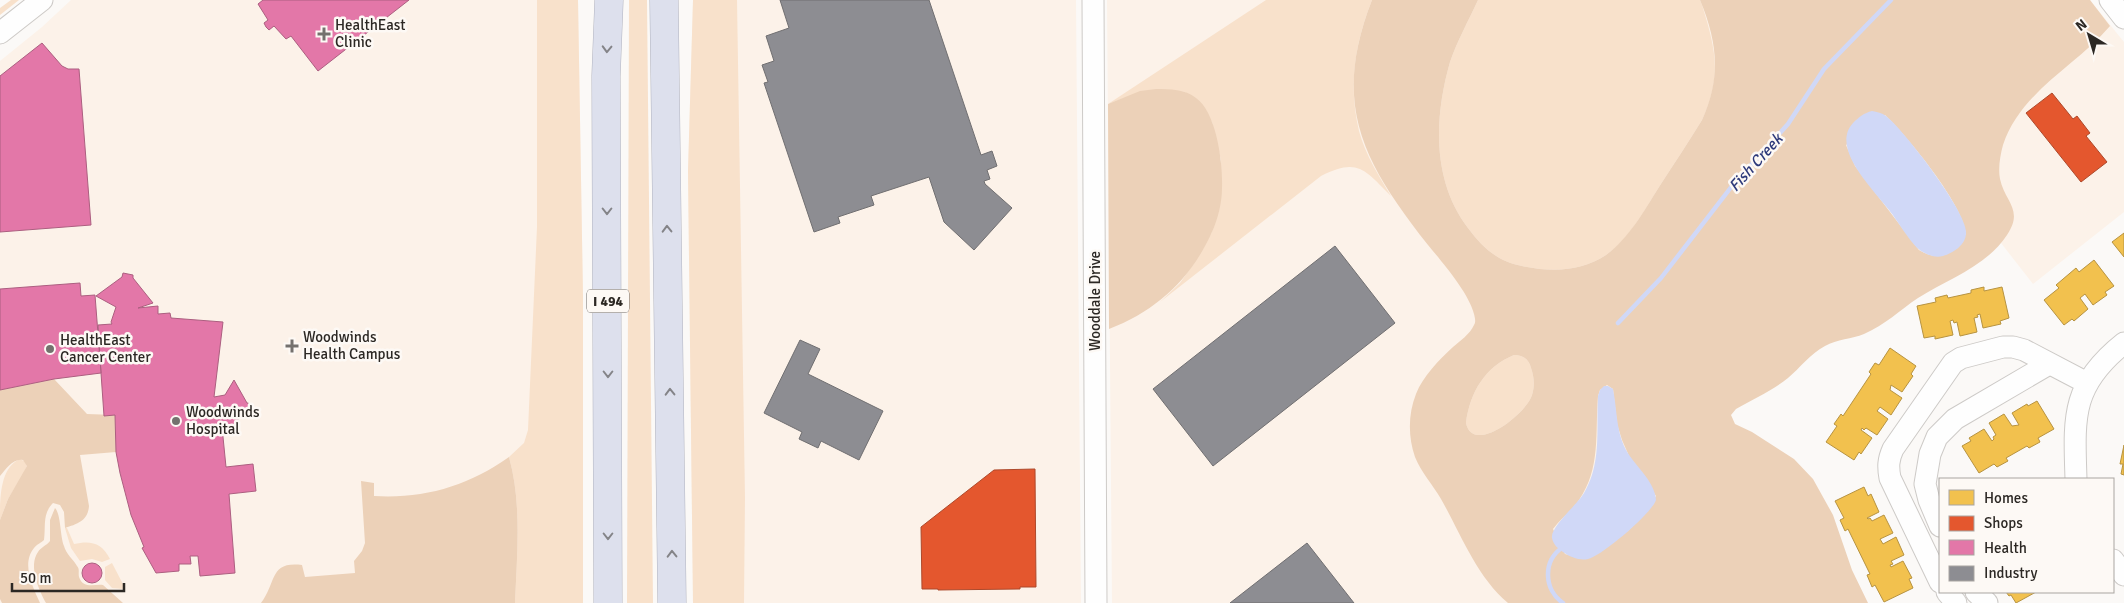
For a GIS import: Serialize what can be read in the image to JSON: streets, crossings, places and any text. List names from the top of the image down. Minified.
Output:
{"streets":{"highway":["I 494"],"street":["Wooddale Drive"]},"water":["Fish Creek"],"places":{"health":["HealthEast Clinic","Woodwinds Health Campus"],"other":["HealthEast Cancer Center","Woodwinds Hospital"]},"legend":["Homes","Shops","Health","Industry"],"scale_bar":"50 m","north":"top left"}
